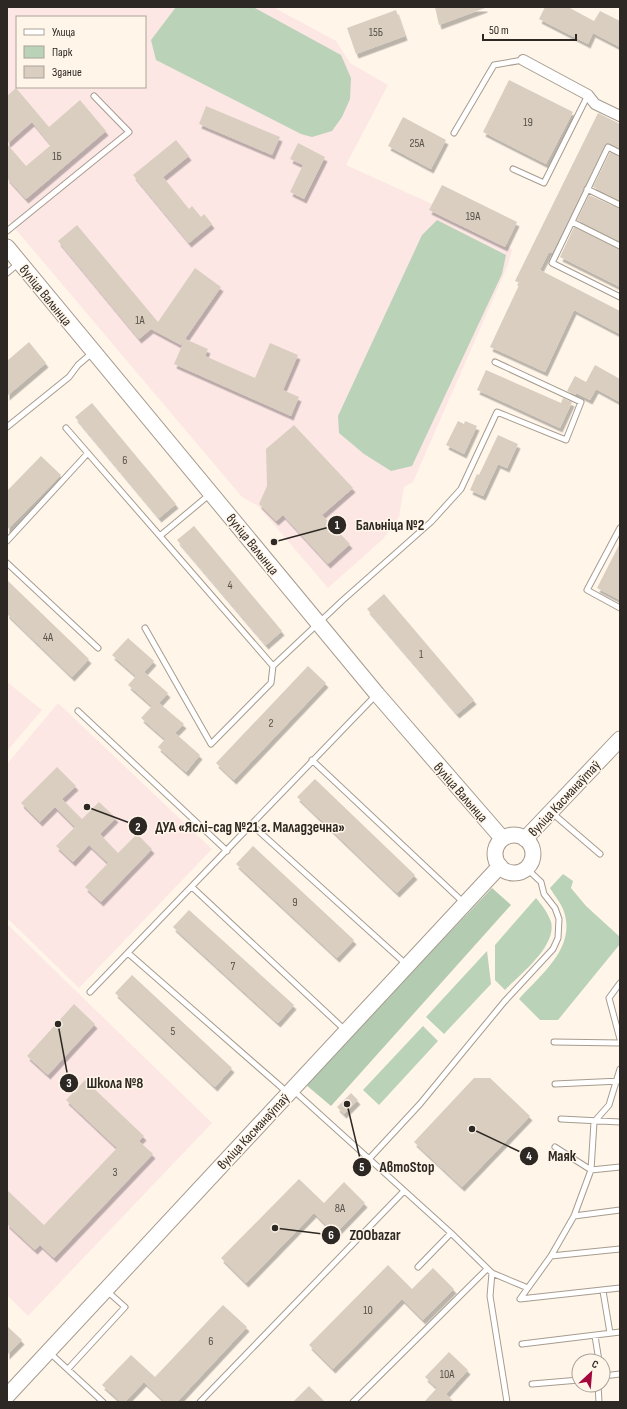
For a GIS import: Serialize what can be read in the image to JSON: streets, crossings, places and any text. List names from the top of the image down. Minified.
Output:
{"streets":{"street":["вуліца Валынца","вуліца Касманаўтаў"]},"crossings":[["вуліца Валынца","вуліца Касманаўтаў"]],"places":["Бальніца №2","ДУА «Яслі-сад №21 г. Маладзечна»","Школа №8","АвтоStop","Маяк","ZOObazar"],"house_numbers":["15Б","19","25А","1Б","19А","1А","6","4","4А","1","2","9","7","5","3","8А","10","6","10А"],"legend":["Улица","Парк","Здание"],"scale_bar":"50 m","north":"top right"}
